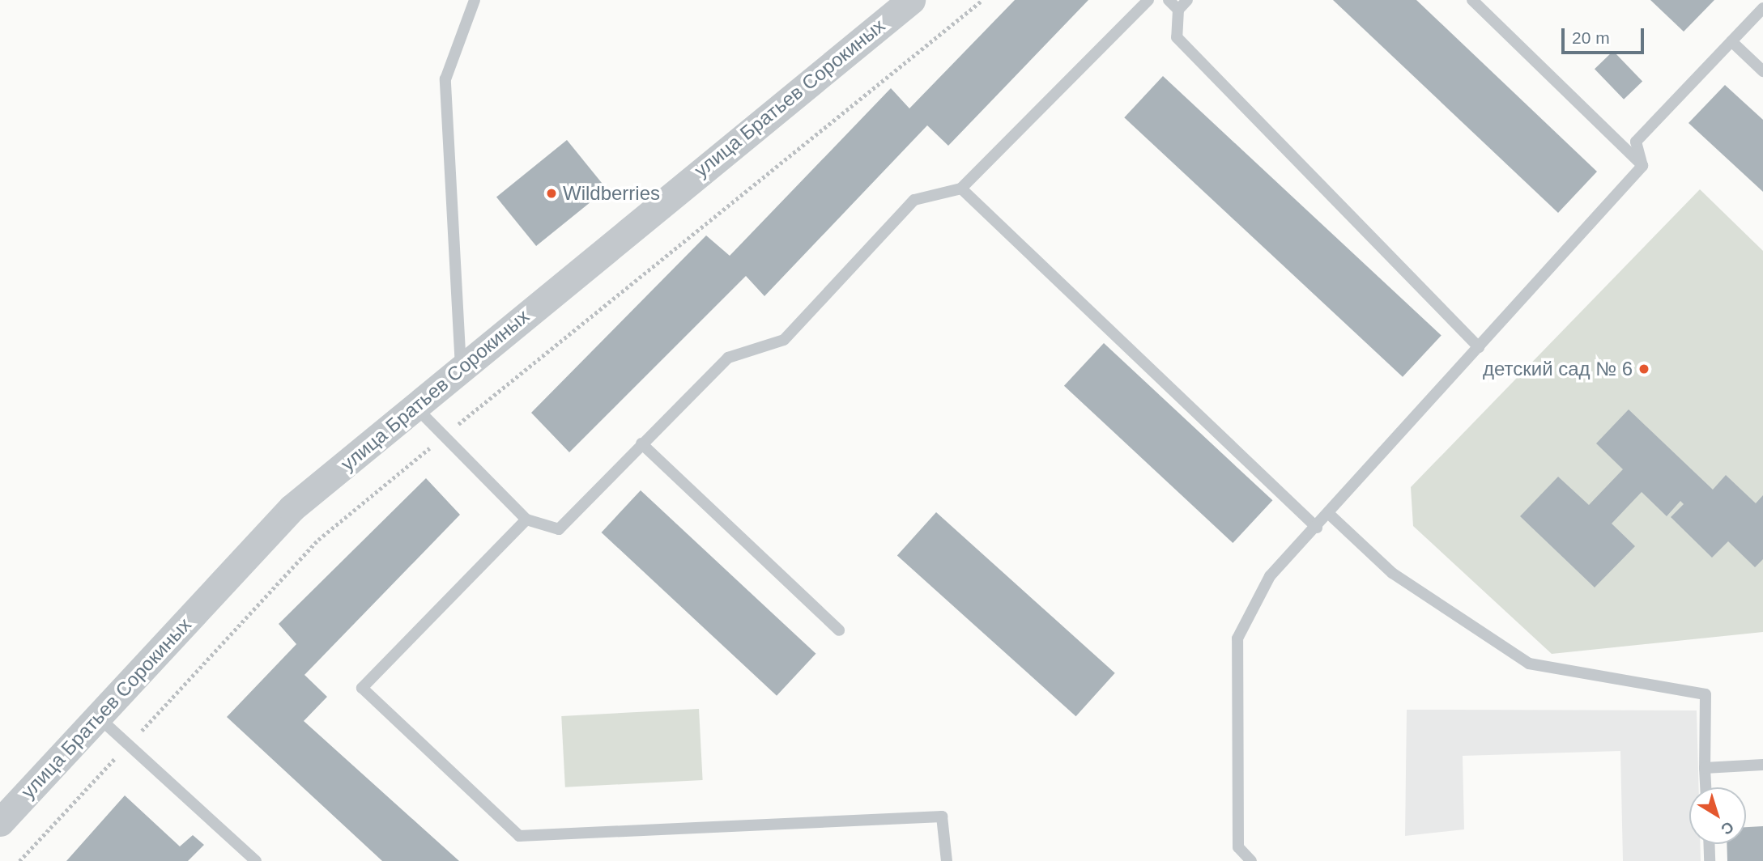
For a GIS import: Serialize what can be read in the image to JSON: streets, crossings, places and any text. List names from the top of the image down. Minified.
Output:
{"streets":{"street":["улица Братьев Сорокиных"]},"places":["Wildberries","детский сад № 6"],"scale_bar":"20 m","north":"bottom right"}
